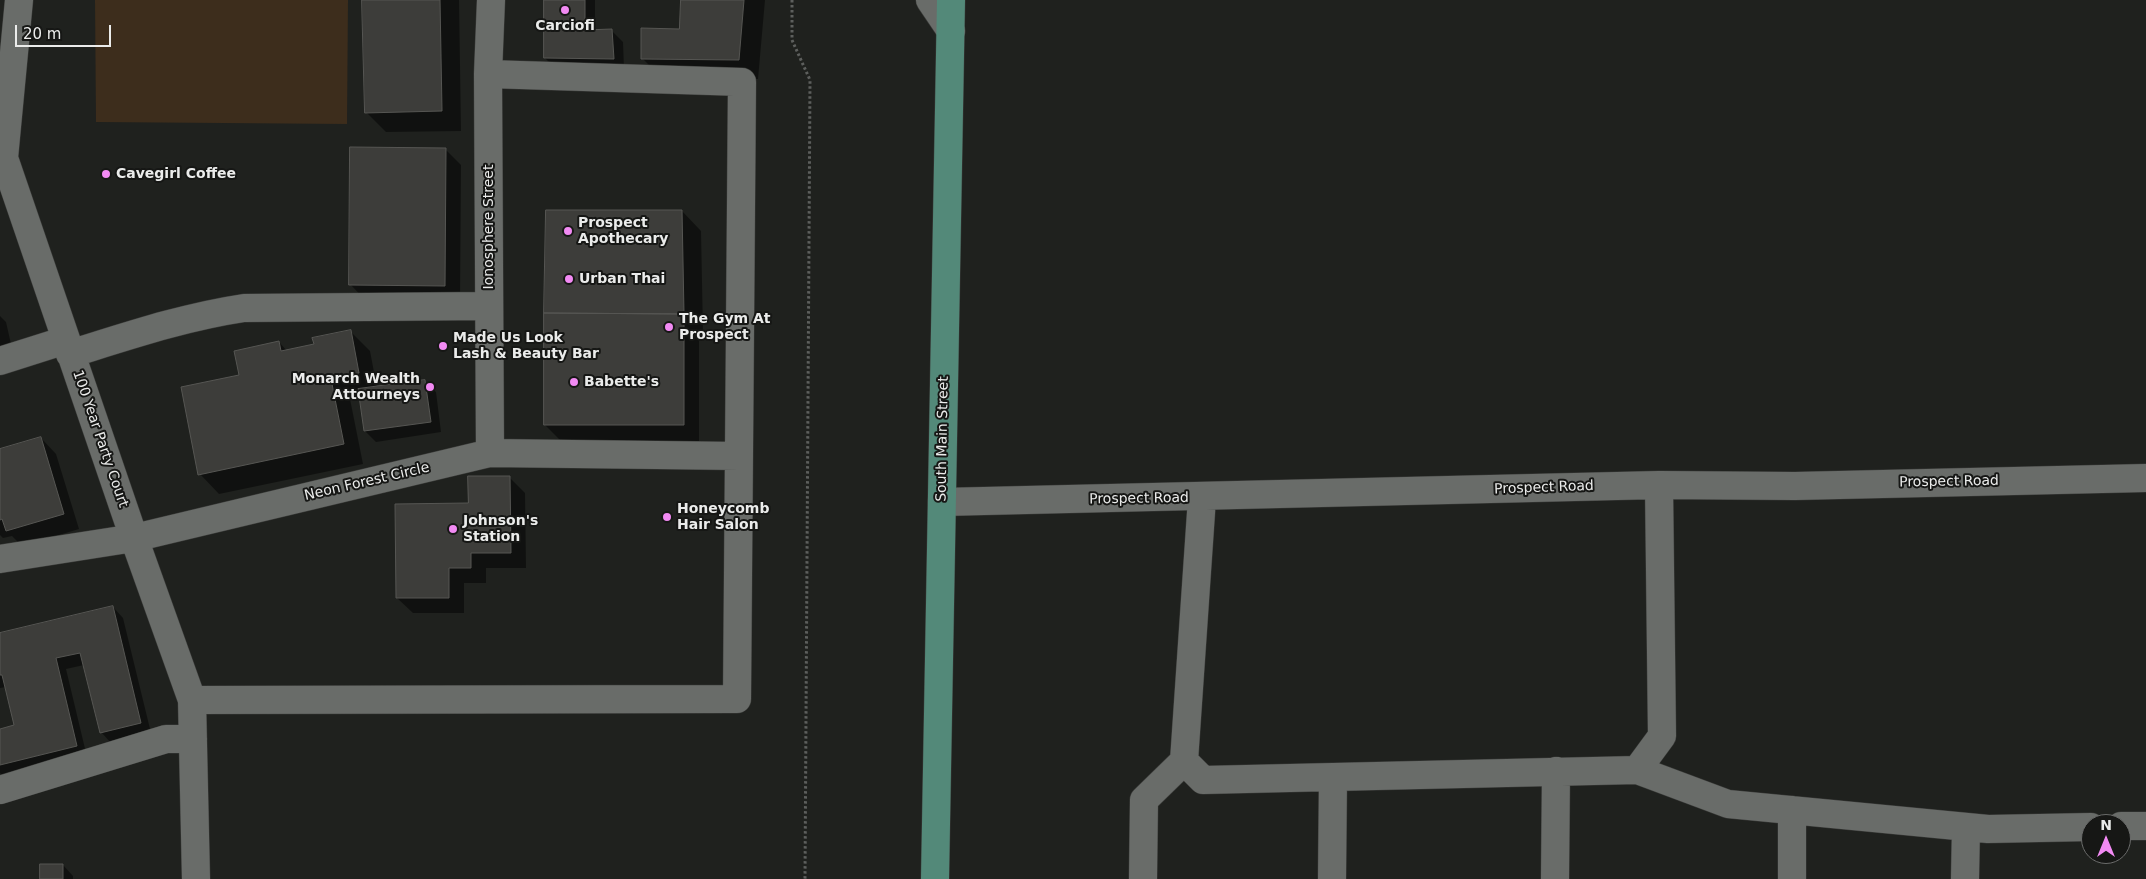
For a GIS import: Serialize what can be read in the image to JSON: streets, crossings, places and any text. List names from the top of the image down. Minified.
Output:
{"streets":{"main road":["South Main Street"],"street":["Ionosphere Street","100 Year Party Court","Neon Forest Circle","Prospect Road"]},"crossings":[["Ionosphere Street","Neon Forest Circle"],["100 Year Party Court","Neon Forest Circle"],["South Main Street","Prospect Road"]],"places":["Carciofi","Cavegirl Coffee","Prospect Apothecary","Urban Thai","The Gym At Prospect","Made Us Look Lash & Beauty Bar","Babette's","Monarch Wealth Attourneys","Honeycomb Hair Salon","Johnson's Station"],"scale_bar":"20 m","north":"top"}
